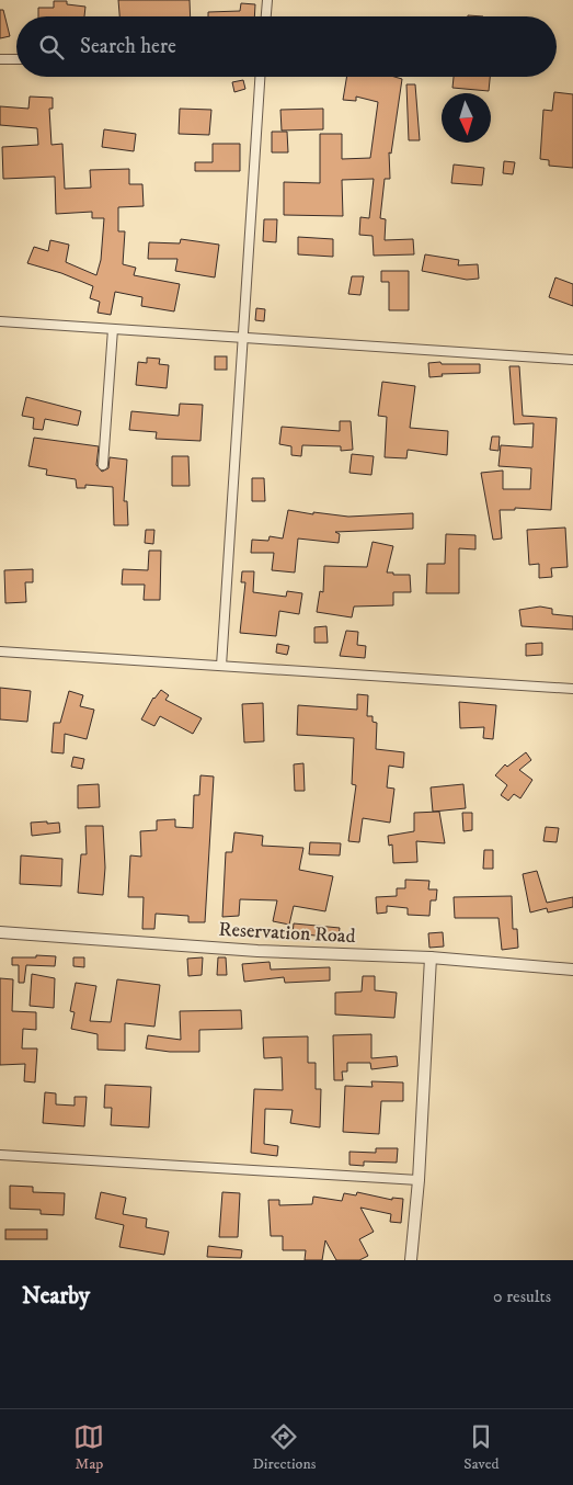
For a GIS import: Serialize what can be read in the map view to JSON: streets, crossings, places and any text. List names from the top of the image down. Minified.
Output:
{"streets":{"street":["Reservation Road"]},"north":"bottom","page":{"search":"Search here","heading":["Nearby","0 results"],"nav":["Map","Directions","Saved"]}}
